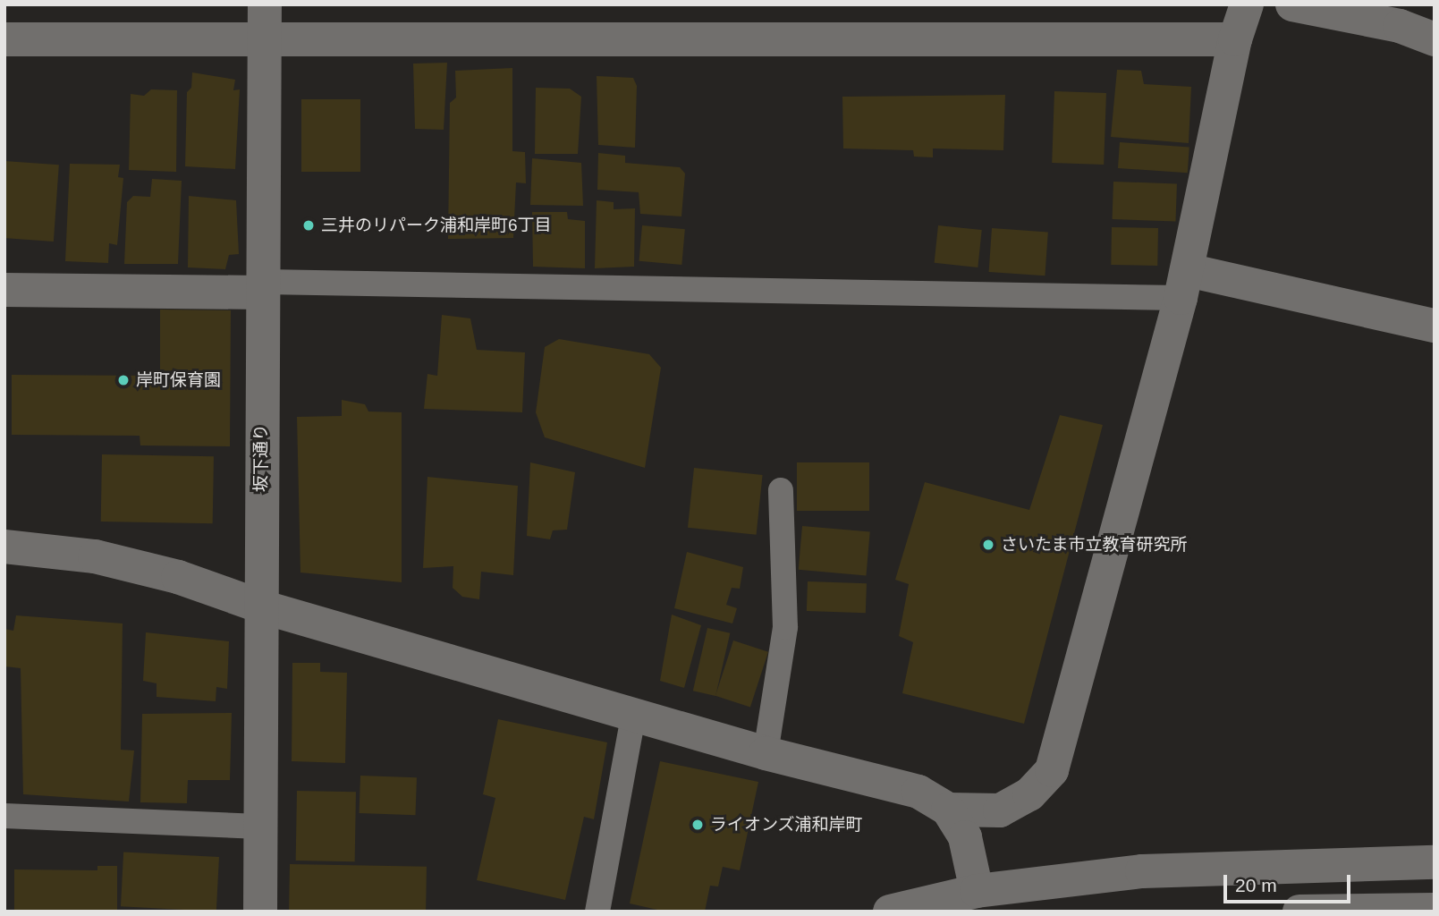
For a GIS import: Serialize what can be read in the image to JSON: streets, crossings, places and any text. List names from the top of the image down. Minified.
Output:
{"streets":{"street":["坂下通り"]},"places":["三井のリパーク浦和岸町6丁目","岸町保育園","さいたま市立教育研究所","ライオンズ浦和岸町"],"scale_bar":"20 m"}
